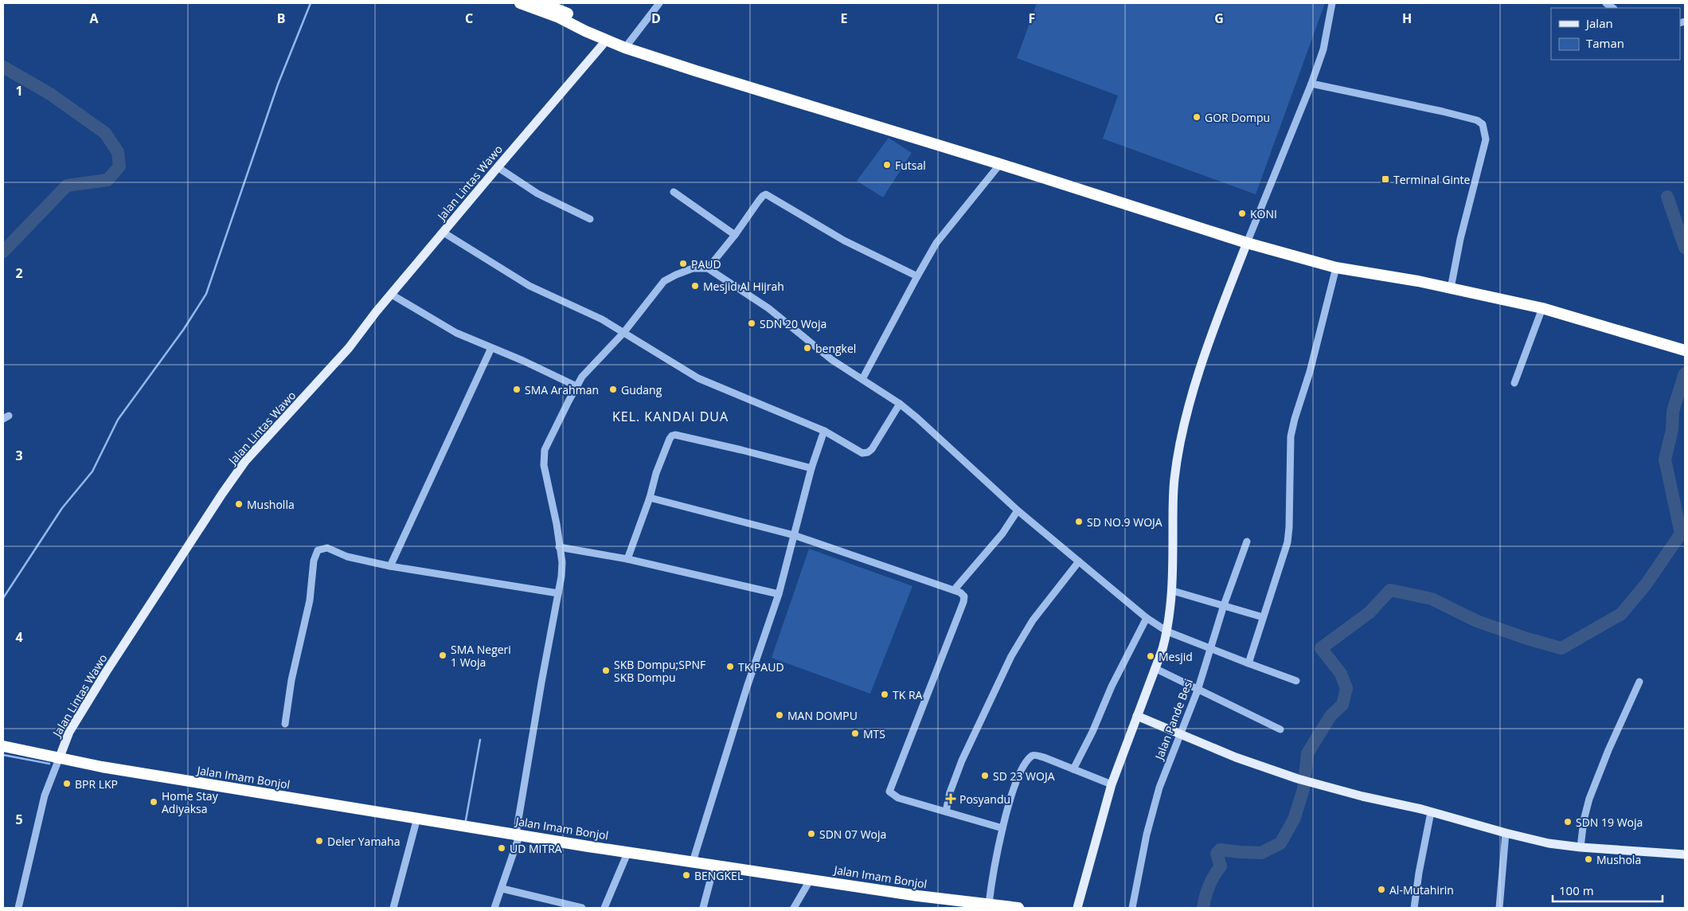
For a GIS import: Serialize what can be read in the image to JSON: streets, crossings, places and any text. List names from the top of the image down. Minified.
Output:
{"streets":{"highway":["Jalan Imam Bonjol"],"main road":["Jalan Lintas Wawo"],"street":["Jalan Pande Besi"]},"crossings":[["Jalan Lintas Wawo","Jalan Imam Bonjol"]],"districts":["KEL. KANDAI DUA"],"places":{"other":["GOR Dompu","Futsal","KONI","PAUD","Mesjid Al Hijrah","SDN 20 Woja","bengkel","SMA Arahman","Gudang","Musholla","SD NO.9 WOJA","SMA Negeri 1 Woja","Mesjid","TK PAUD","SKB Dompu;SPNF SKB Dompu","TK RA","MAN DOMPU","MTS","SD 23 WOJA","BPR LKP","Home Stay Adiyaksa","SDN 19 Woja","SDN 07 Woja","Deler Yamaha","UD MITRA","Mushola","BENGKEL","Al-Mutahirin"],"transit":["Terminal Ginte"],"health":["Posyandu"]},"legend":["Jalan","Taman"],"scale_bar":"100 m","grid":{"columns":["A","B","C","D","E","F","G","H"],"rows":["1","2","3","4","5"]}}
